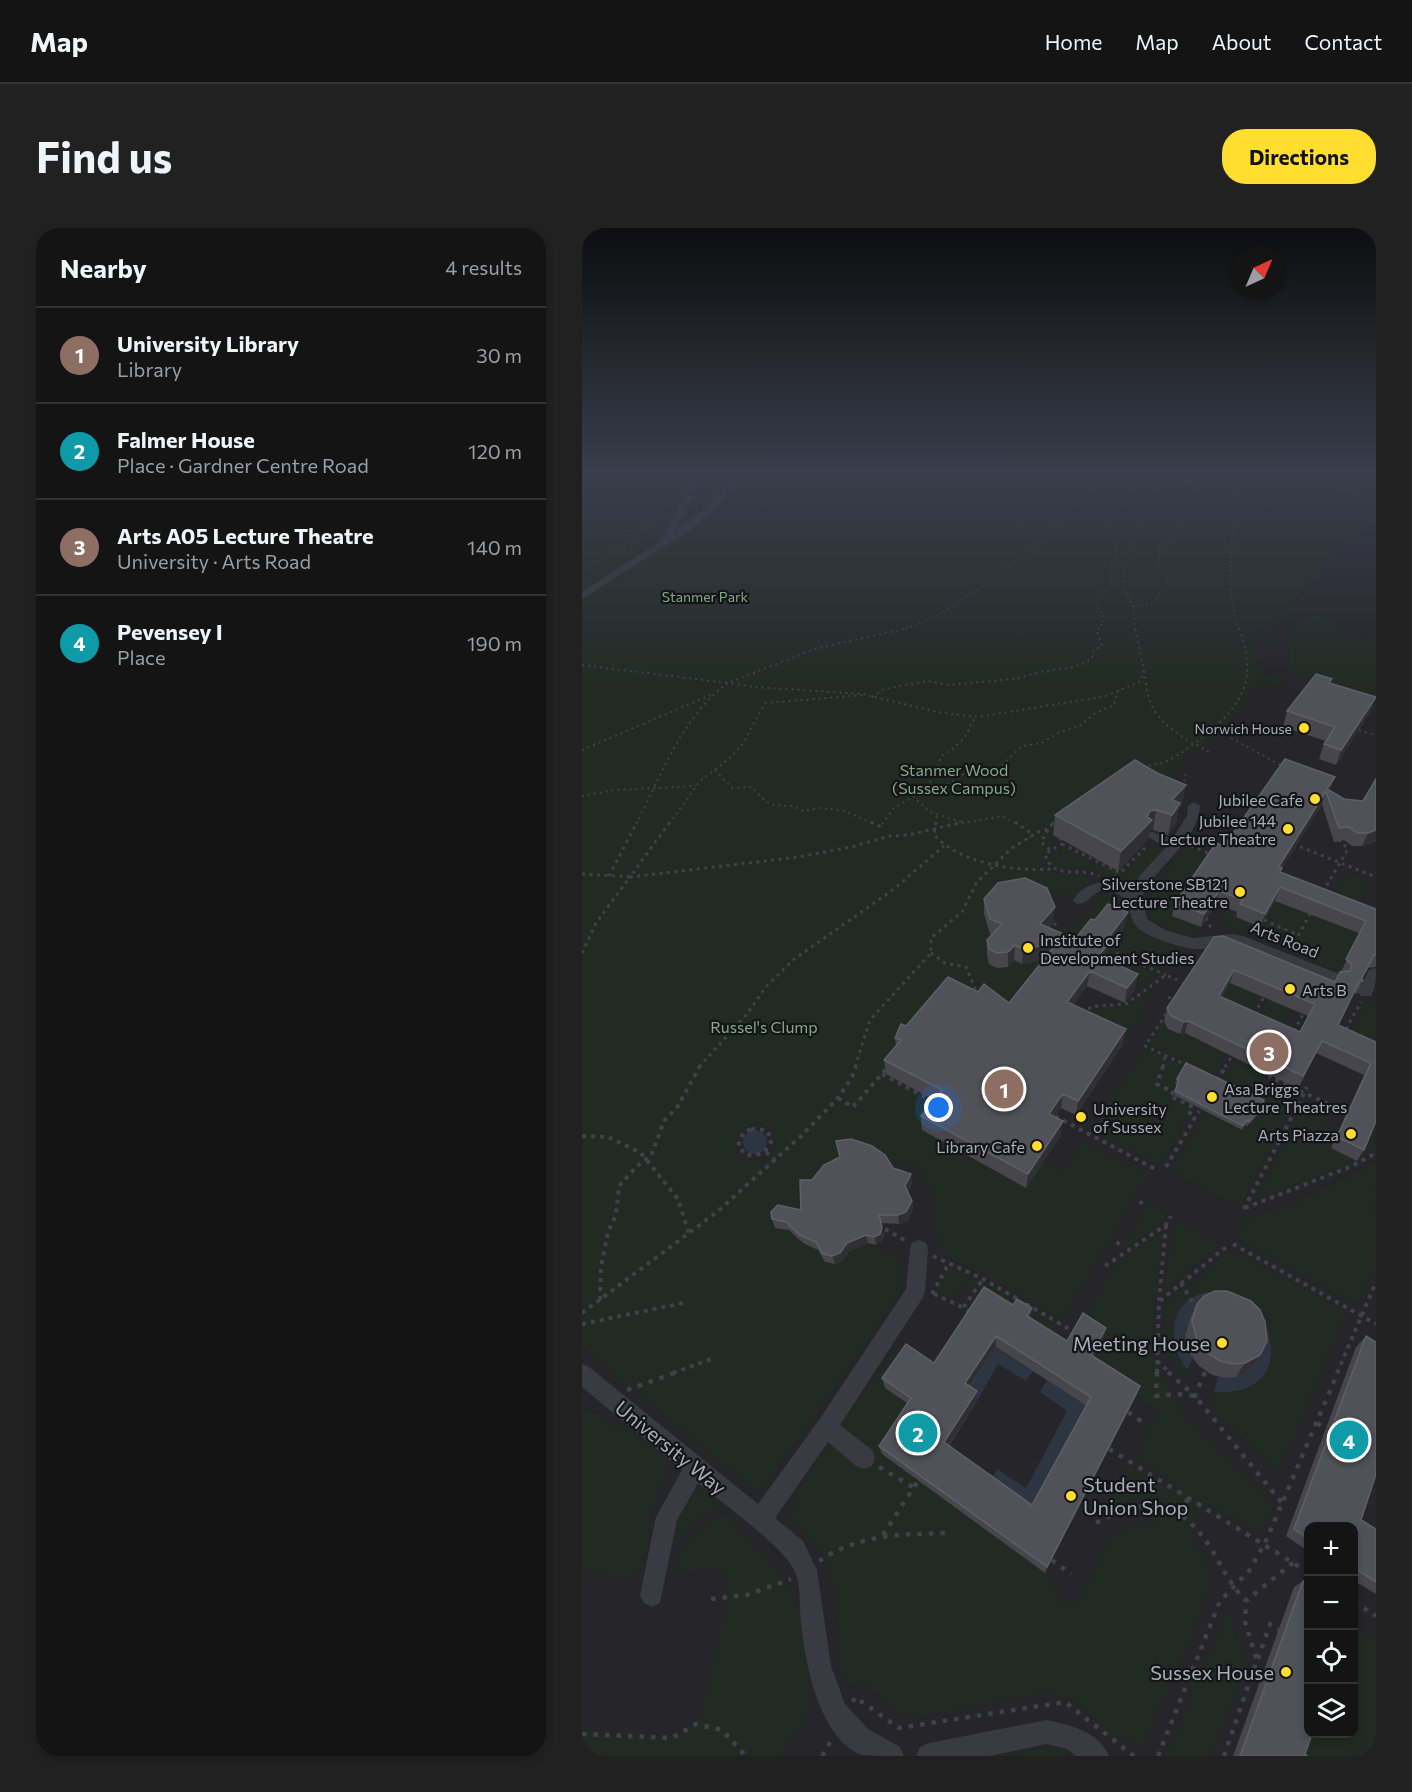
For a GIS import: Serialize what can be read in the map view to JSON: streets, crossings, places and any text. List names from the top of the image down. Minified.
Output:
{"streets":{"street":["Arts Road","University Way"]},"parks":["Stanmer Park","Stanmer Wood (Sussex Campus)","Russel's Clump"],"places":["Norwich House","Jubilee Cafe","Jubilee 144 Lecture Theatre","Silverstone SB121 Lecture Theatre","Institute of Development Studies","Arts B","Asa Briggs Lecture Theatres","University of Sussex","Arts Piazza","Library Cafe","Meeting House","Student Union Shop","Sussex House"],"north":"top right","page":{"header":"Map","nav":["Home","Map","About","Contact"],"buttons":"Directions","title":"Find us","heading":["Nearby","4 results"],"list":[{"mark":"1","name":"University Library","note":"Library","value":"30 m"},{"mark":"2","name":"Falmer House","note":"Place · Gardner Centre Road","value":"120 m"},{"mark":"3","name":"Arts A05 Lecture Theatre","note":"University · Arts Road","value":"140 m"},{"mark":"4","name":"Pevensey I","note":"Place","value":"190 m"}],"pins":["3","1","2","4"],"map_buttons":["+","−"]}}
